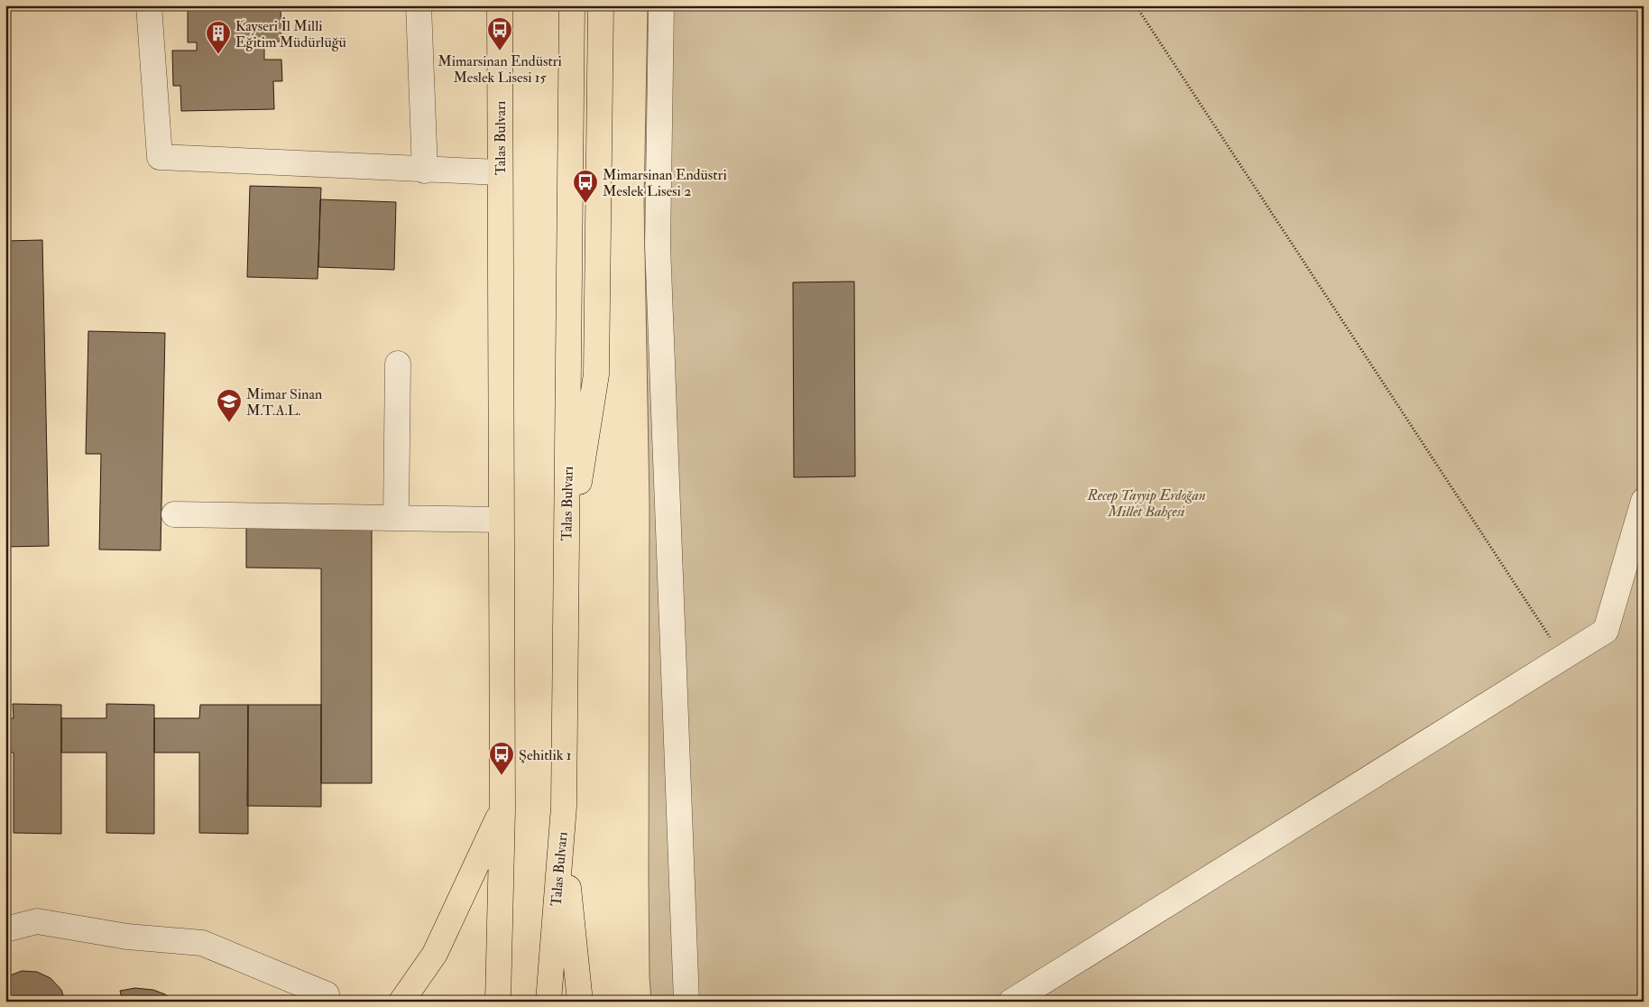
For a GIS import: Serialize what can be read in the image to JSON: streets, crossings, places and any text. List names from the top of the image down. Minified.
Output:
{"streets":{"main road":["Talas Bulvarı"]},"parks":["Recep Tayyip Erdoğan Millet Bahçesi"],"places":{"bus stop":["Mimarsinan Endüstri Meslek Lisesi 15","Mimarsinan Endüstri Meslek Lisesi 2","Şehitlik 1"],"building":["Kayseri İl Milli Eğitim Müdürlüğü"],"school or university":["Mimar Sinan M.T.A.L."]}}
